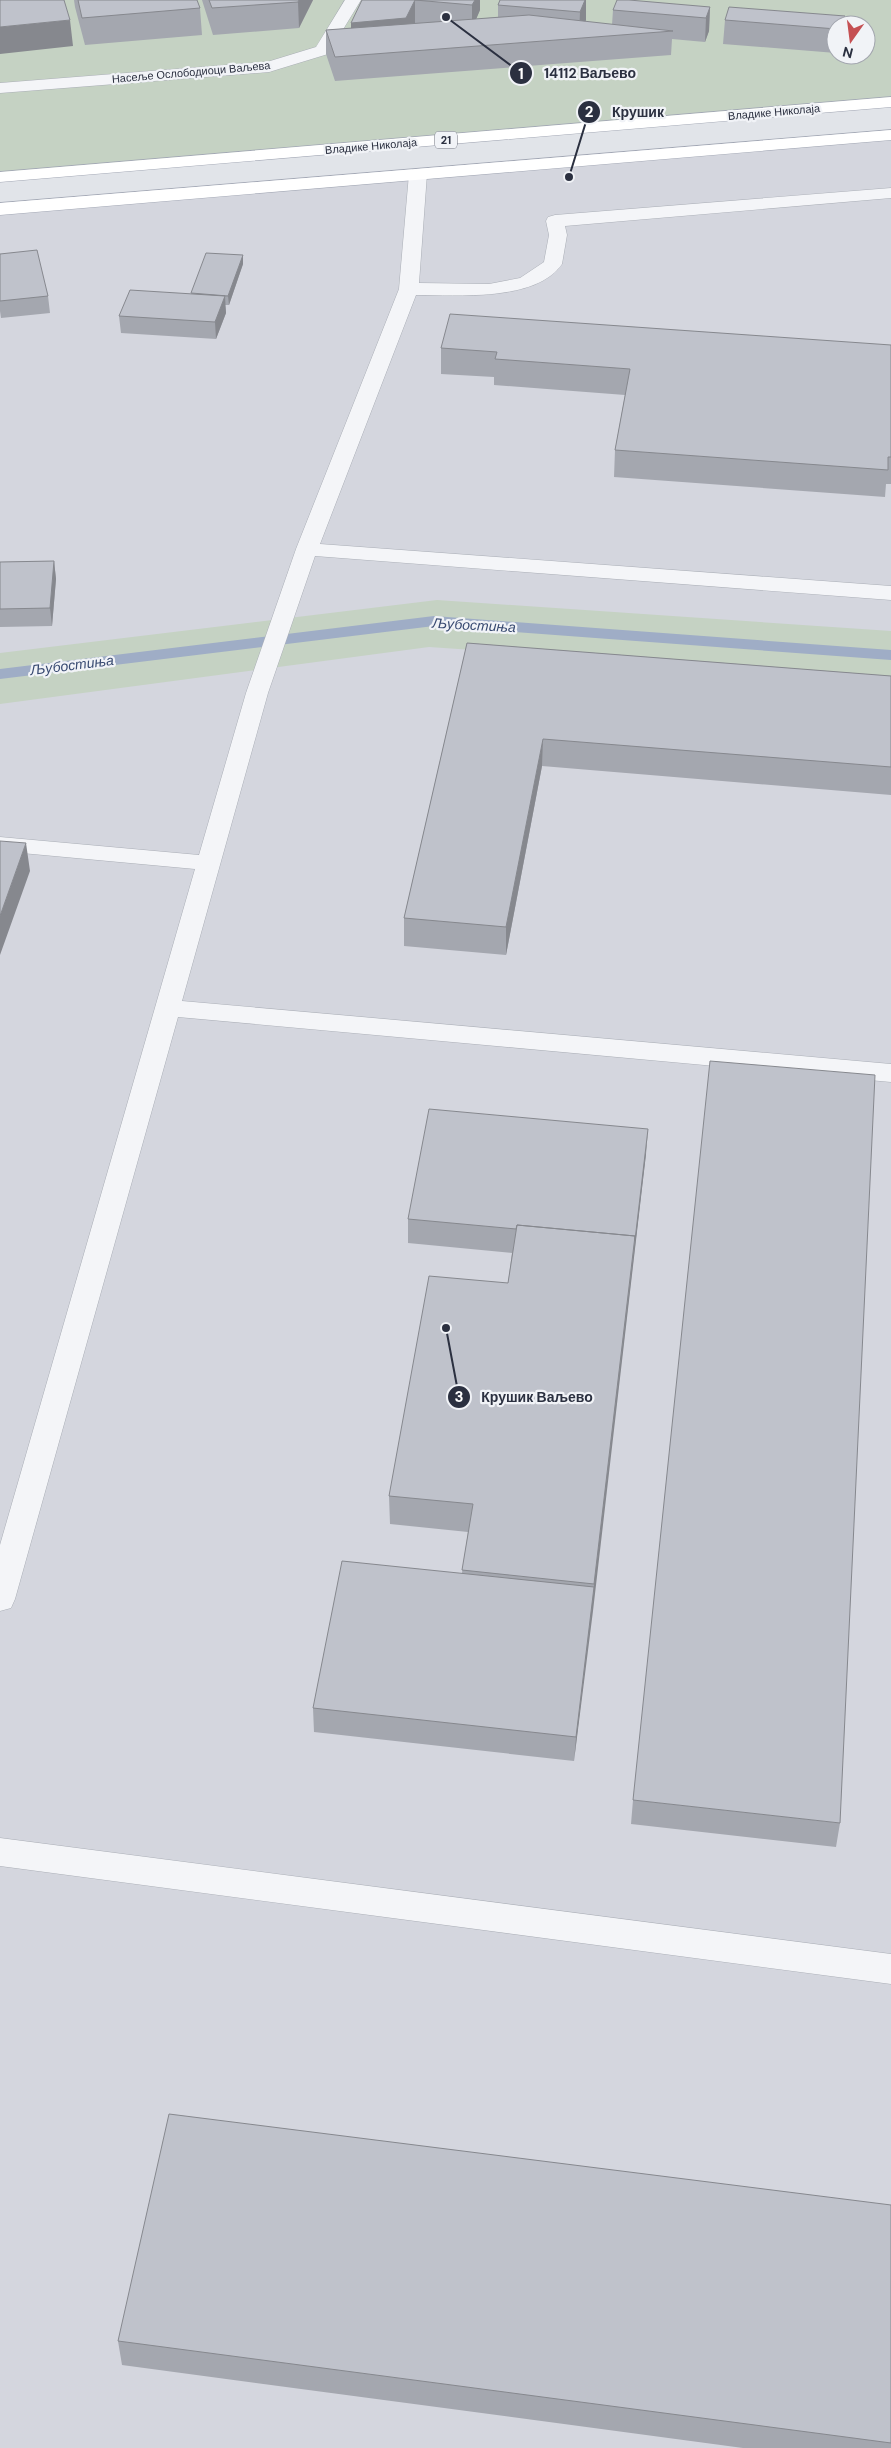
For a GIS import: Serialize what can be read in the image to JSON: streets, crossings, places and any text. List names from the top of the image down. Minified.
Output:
{"streets":{"main road":["Владике Николаја","21"],"lane":["Насеље Ослободиоци Ваљева"]},"water":["Љубостиња"],"places":["14112 Ваљево","Крушик","Крушик Ваљево"],"north":"bottom"}
